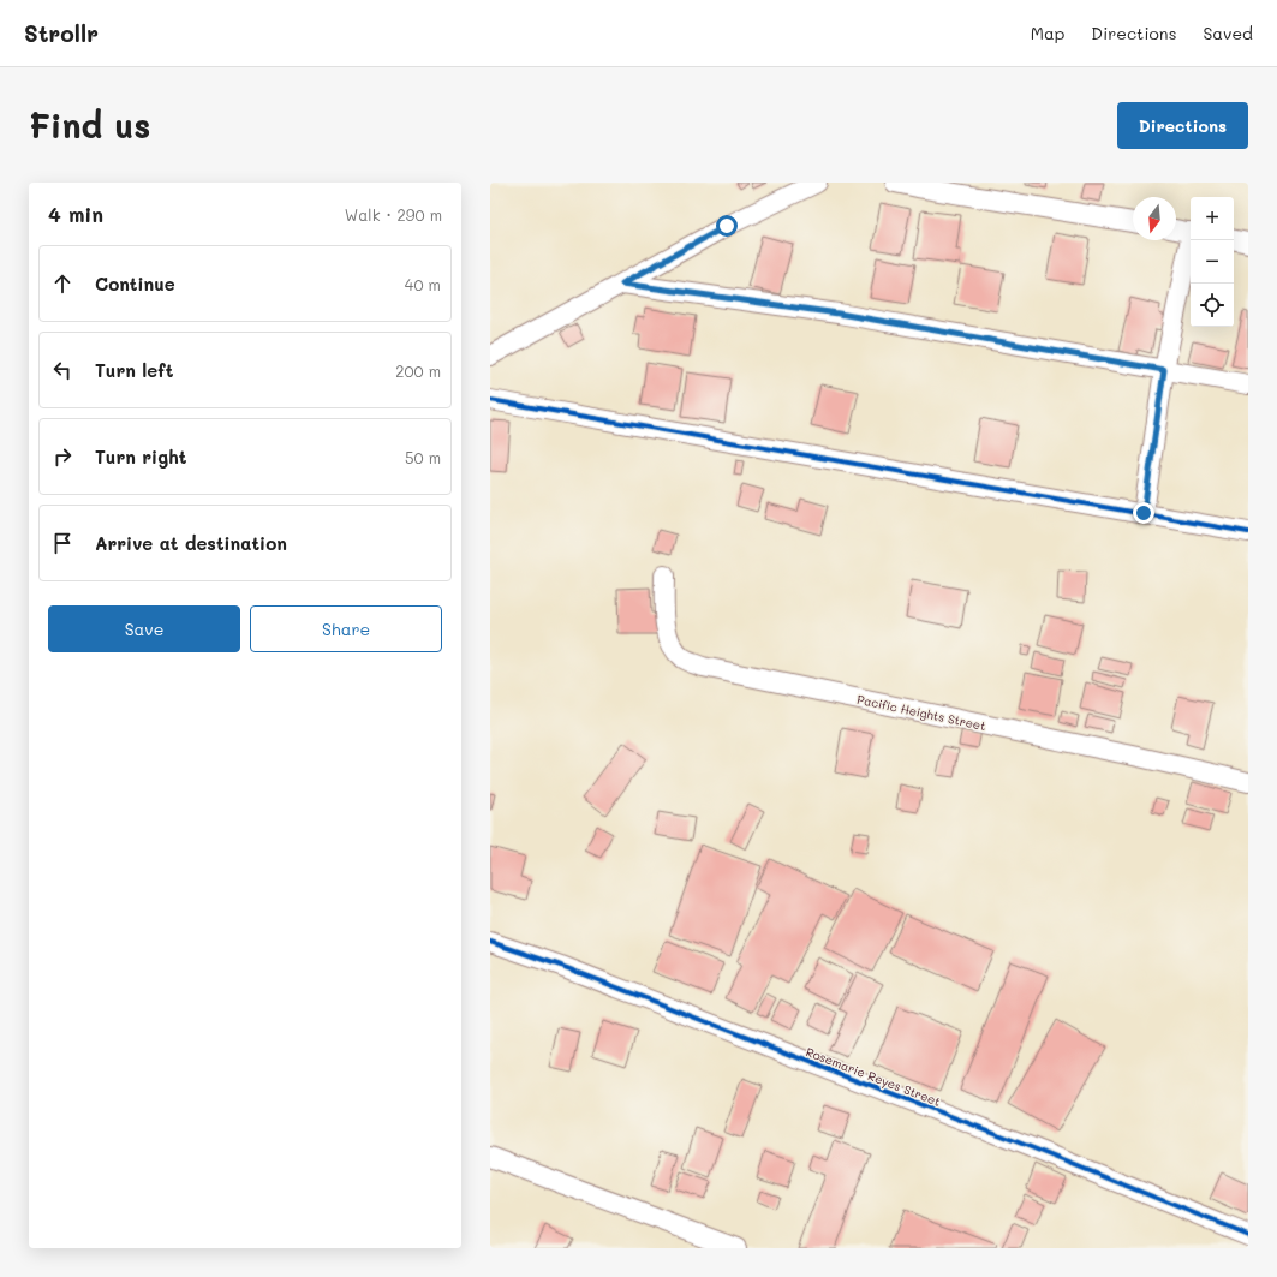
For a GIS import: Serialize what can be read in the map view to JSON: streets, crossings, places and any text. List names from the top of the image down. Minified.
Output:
{"streets":{"street":["Pacific Heights Street","Rosemarie Reyes Street"]},"north":"bottom","page":{"header":"Strollr","nav":["Map","Directions","Saved"],"buttons":["Directions",["Save","Share"]],"title":"Find us","heading":["4 min","Walk · 290 m"],"map_buttons":["+","−"],"list":[["Continue","40 m"],["Turn left","200 m"],["Turn right","50 m"],"Arrive at destination"]}}
